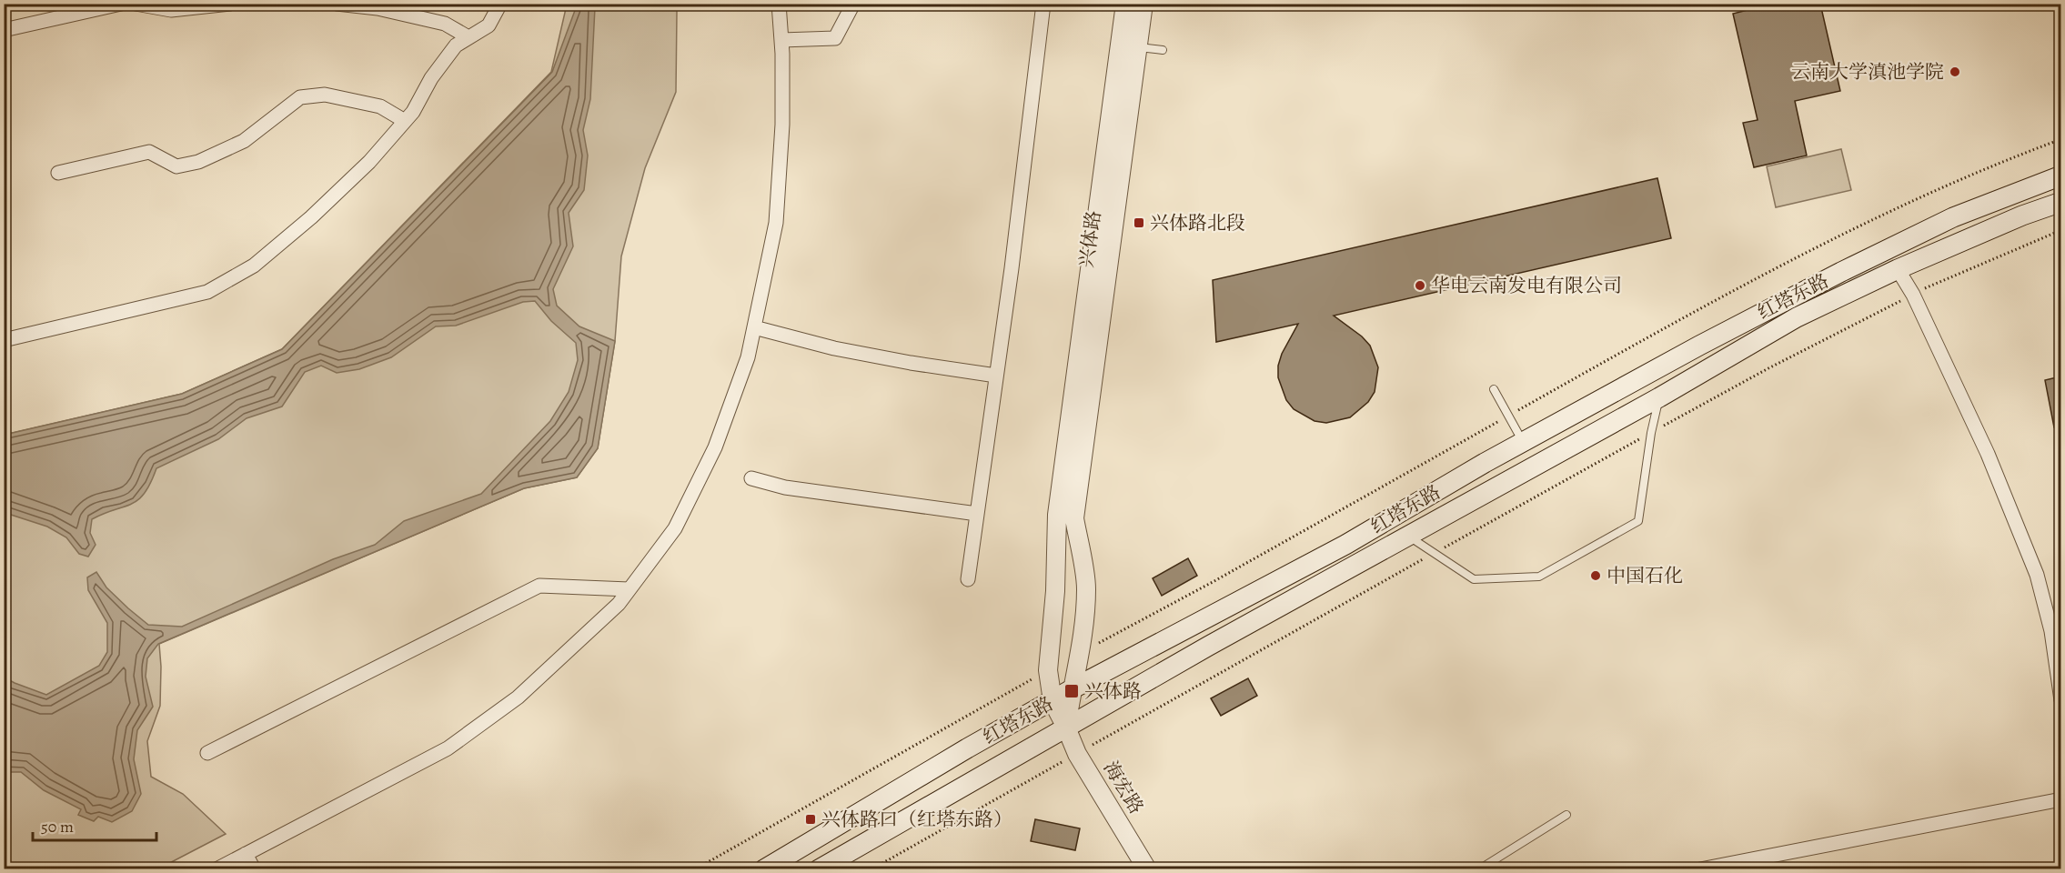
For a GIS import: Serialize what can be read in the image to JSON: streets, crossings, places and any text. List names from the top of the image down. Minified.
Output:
{"streets":{"main road":["红塔东路"],"street":["兴体路","海宏路"]},"crossings":[["兴体路","红塔东路"],["兴体路","海宏路"],["红塔东路","海宏路"]],"places":{"other":["云南大学滇池学院","华电云南发电有限公司","中国石化"],"transit":["兴体路北段","兴体路","兴体路口（红塔东路）"]},"scale_bar":"50 m"}
